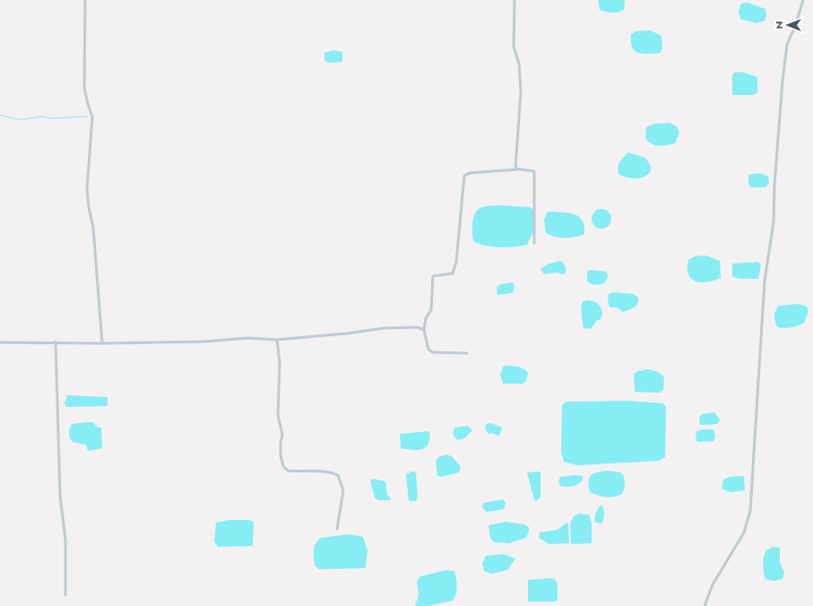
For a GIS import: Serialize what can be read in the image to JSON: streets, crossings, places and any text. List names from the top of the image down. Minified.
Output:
{"north":"left"}
